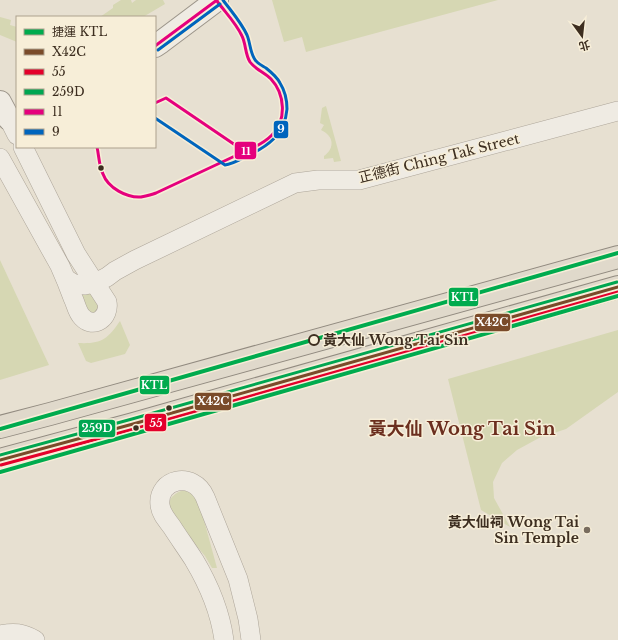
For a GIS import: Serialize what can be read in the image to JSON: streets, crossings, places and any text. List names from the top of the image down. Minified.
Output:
{"streets":{"street":["正德街 Ching Tak Street"]},"districts":["黃大仙 Wong Tai Sin"],"places":["黃大仙 Wong Tai Sin","黃大仙祠 Wong Tai Sin Temple"],"lines":["transit line 11","transit line 9","metro line KTL","transit line 259D","transit line X42C","transit line 55"],"legend":["捷運 KTL","X42C","55","259D","11","9"],"north":"bottom"}
